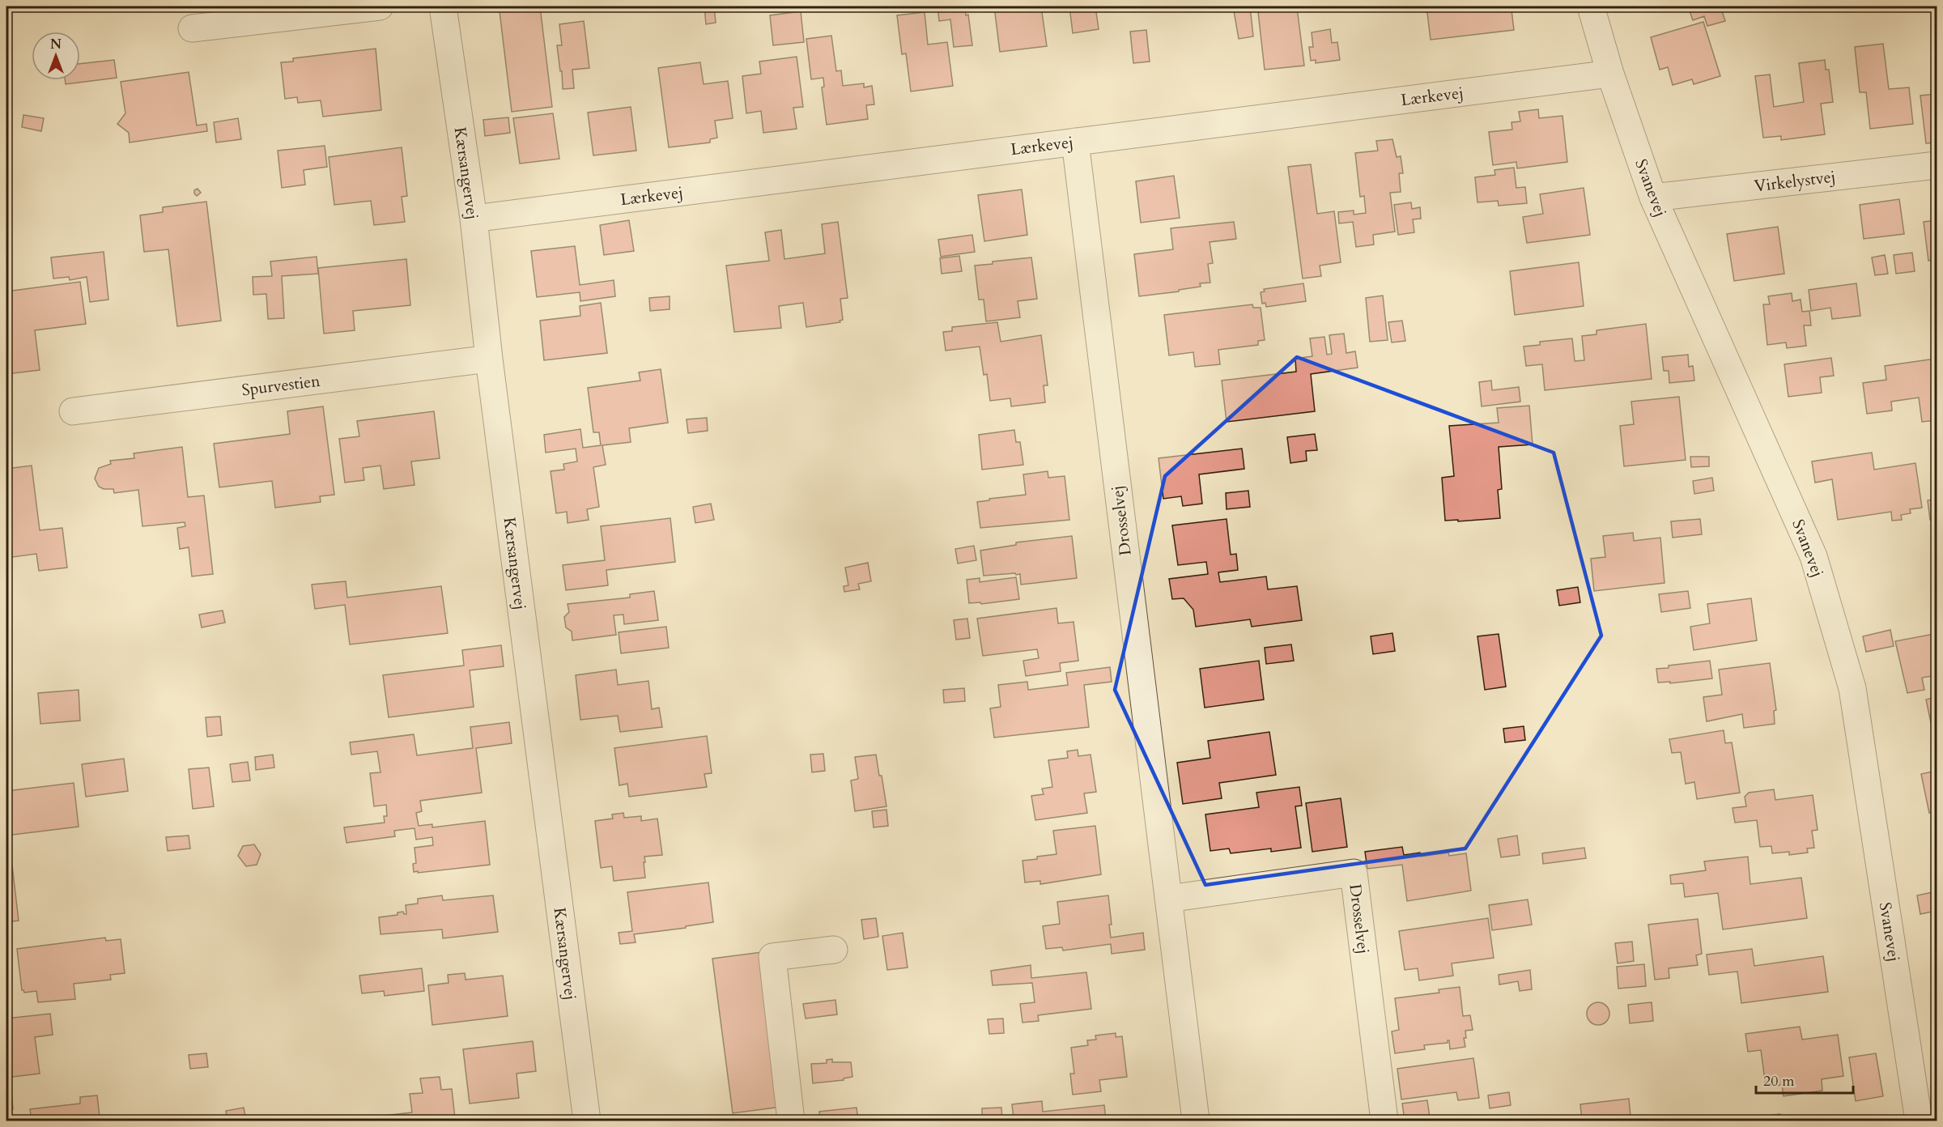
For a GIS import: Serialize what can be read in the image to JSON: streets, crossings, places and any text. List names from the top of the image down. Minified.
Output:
{"streets":{"street":["Lærkevej","Kærsangervej","Virkelystvej","Svanevej","Spurvestien","Drosselvej"]},"crossings":[["Lærkevej","Kærsangervej"],["Lærkevej","Svanevej"],["Lærkevej","Drosselvej"],["Kærsangervej","Spurvestien"],["Virkelystvej","Svanevej"]],"scale_bar":"20 m","north":"top"}
